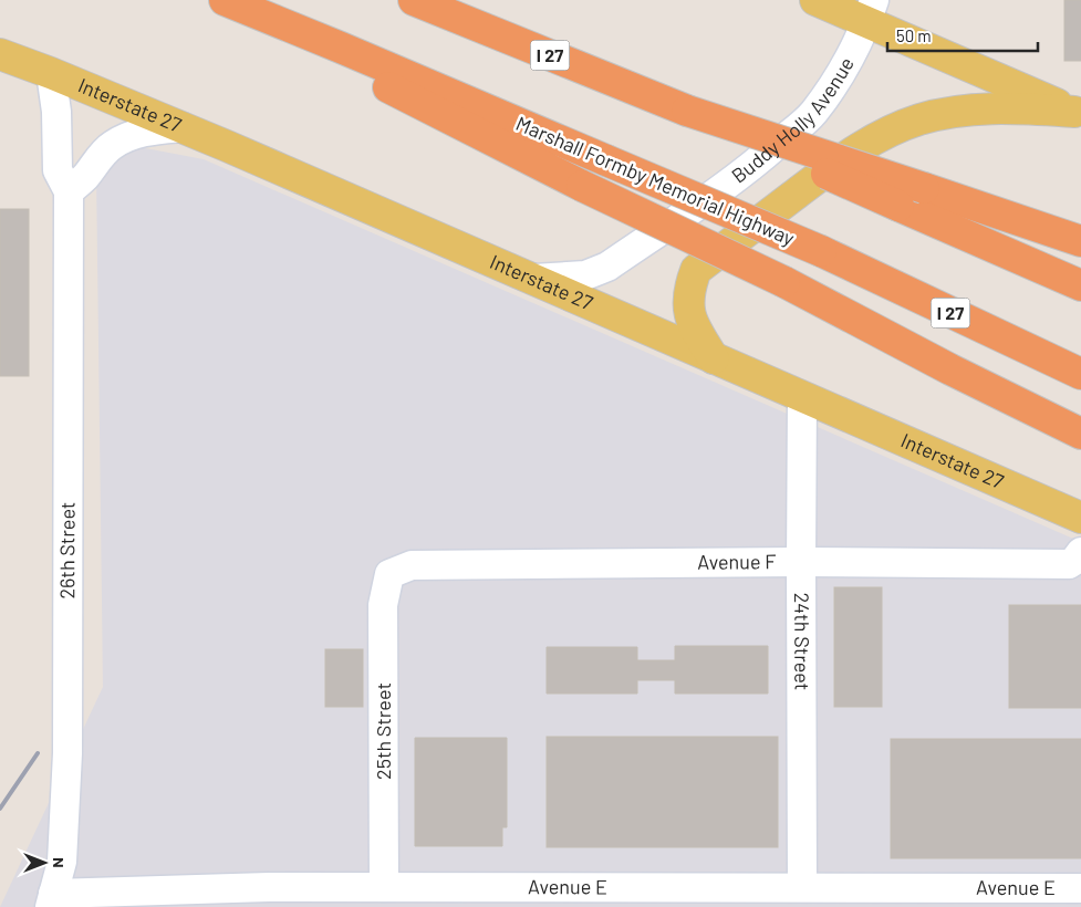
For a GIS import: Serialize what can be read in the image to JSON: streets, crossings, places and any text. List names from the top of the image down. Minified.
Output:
{"streets":{"highway":["I 27","Marshall Formby Memorial Highway"],"main road":["Interstate 27"],"street":["Buddy Holly Avenue","26th Street","Avenue F","24th Street","25th Street","Avenue E"]},"crossings":[["Interstate 27","Buddy Holly Avenue"],["Interstate 27","26th Street"],["Interstate 27","24th Street"],["26th Street","Avenue E"],["Avenue F","24th Street"],["Avenue F","25th Street"],["24th Street","Avenue E"],["25th Street","Avenue E"]],"scale_bar":"50 m","north":"right"}
